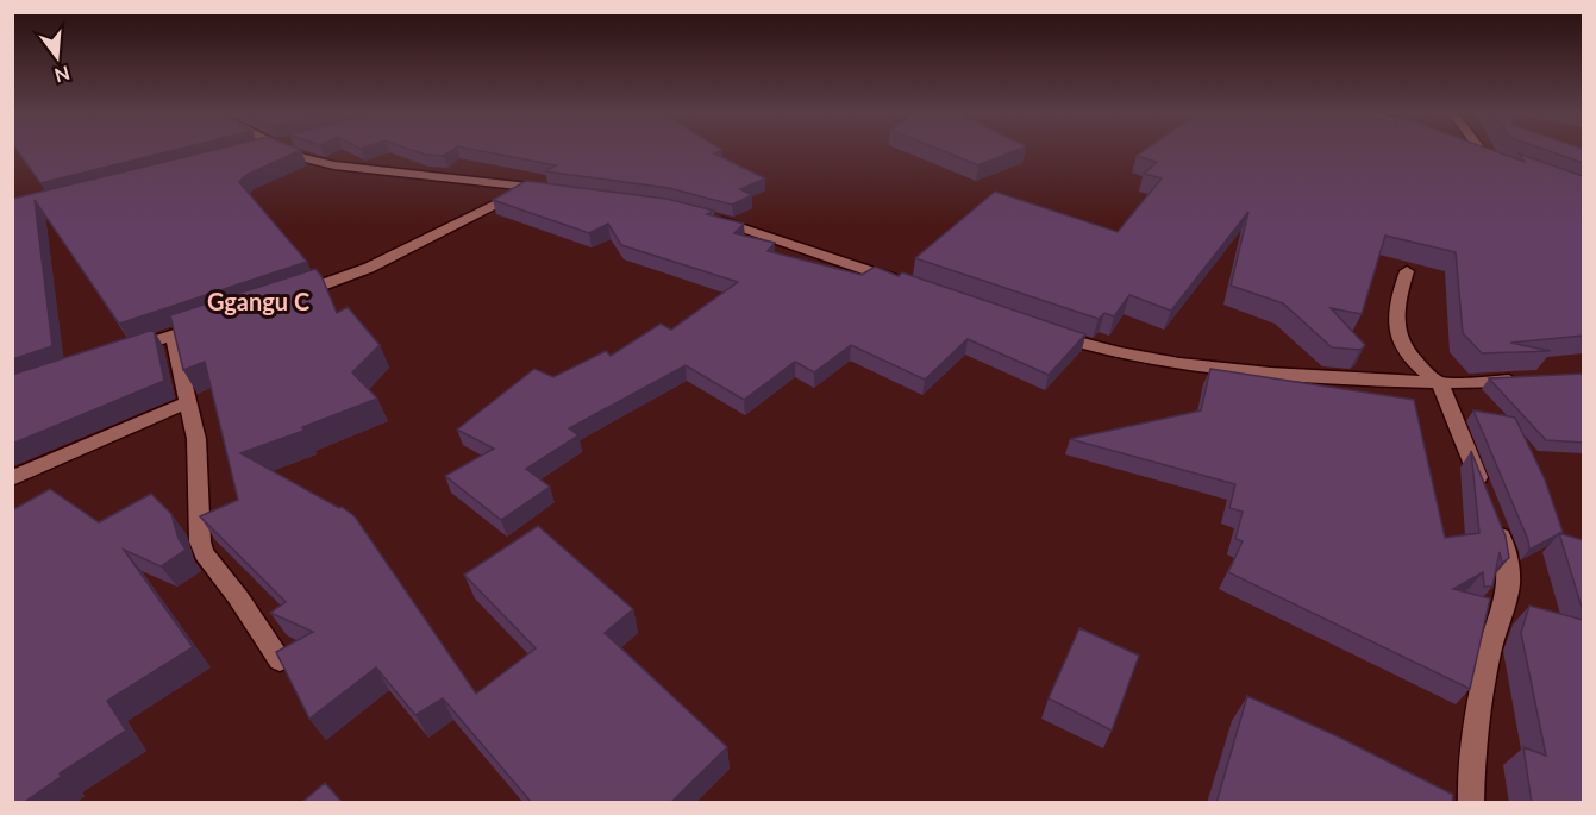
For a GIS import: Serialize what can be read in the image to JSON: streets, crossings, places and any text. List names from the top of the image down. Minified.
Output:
{"districts":["Ggangu C"],"north":"bottom"}
